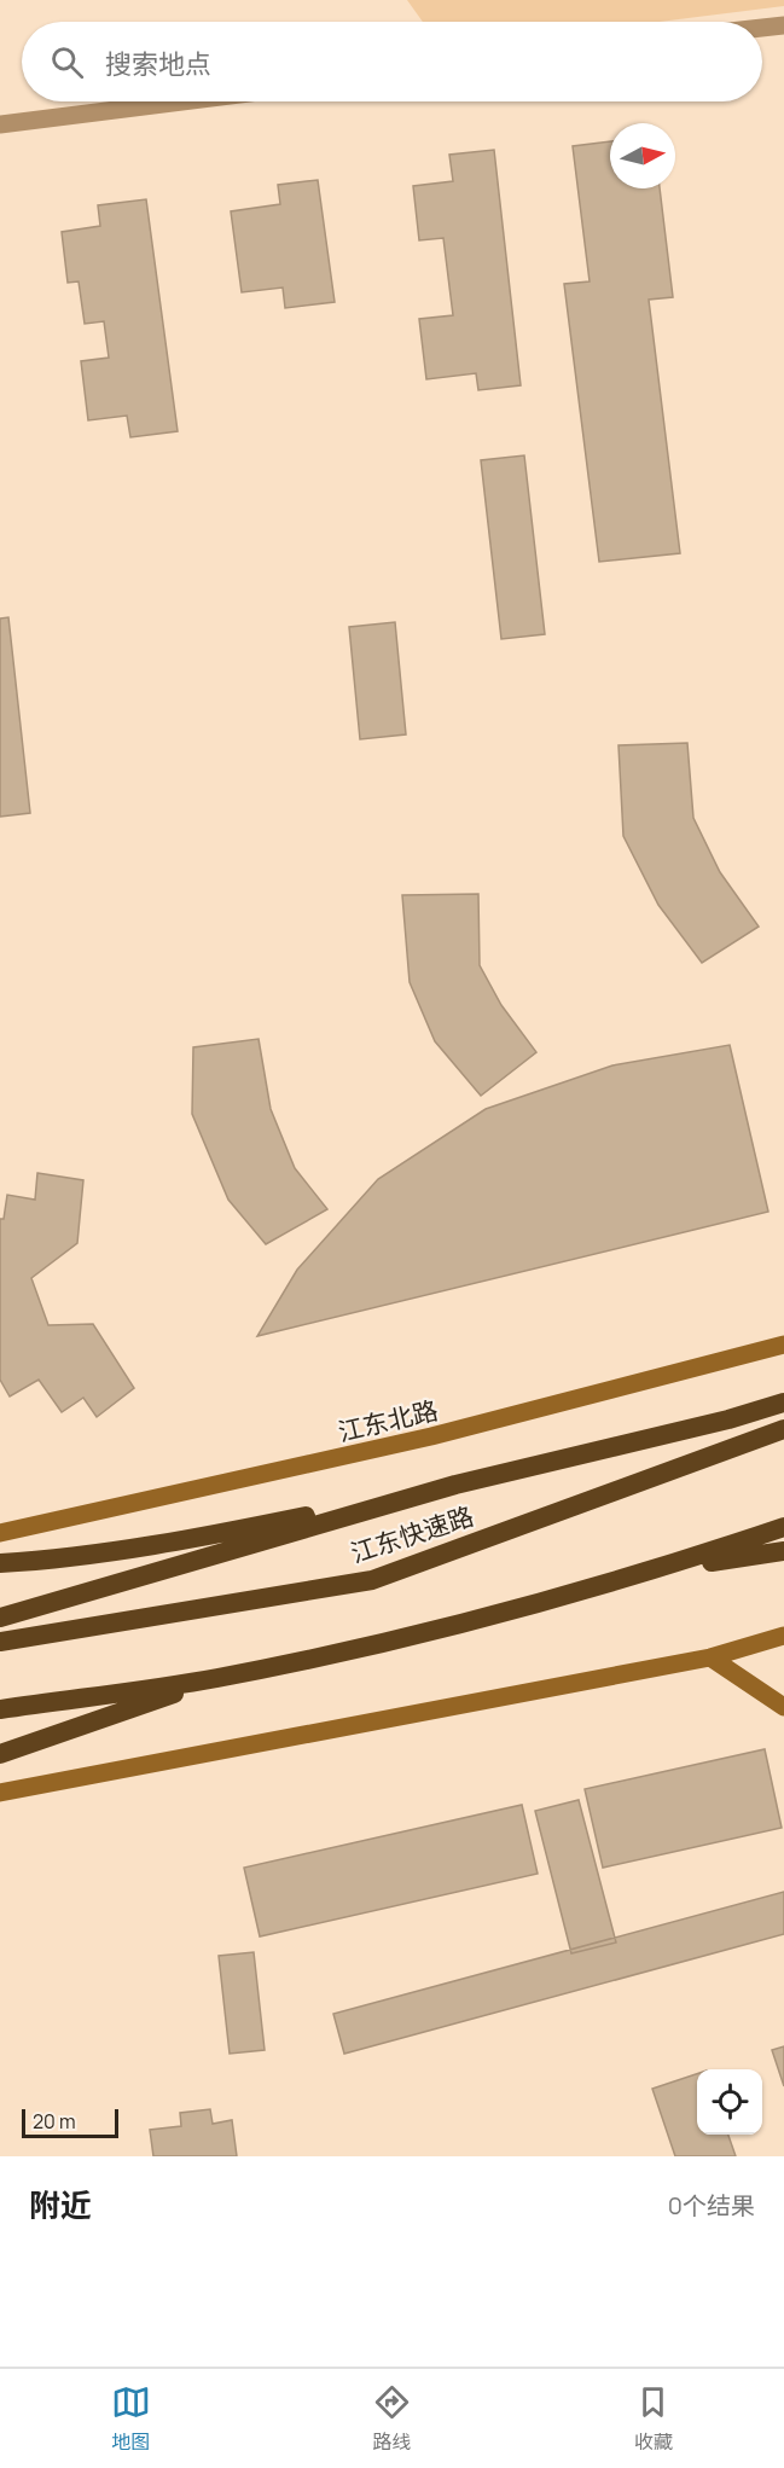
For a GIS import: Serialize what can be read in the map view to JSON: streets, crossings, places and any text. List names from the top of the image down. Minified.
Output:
{"streets":{"highway":["江东快速路"],"main road":["江东北路"]},"scale_bar":"20 m","north":"right","page":{"search":"搜索地点","scale":"20 m","heading":["附近","0个结果"],"nav":["地图","路线","收藏"]}}
